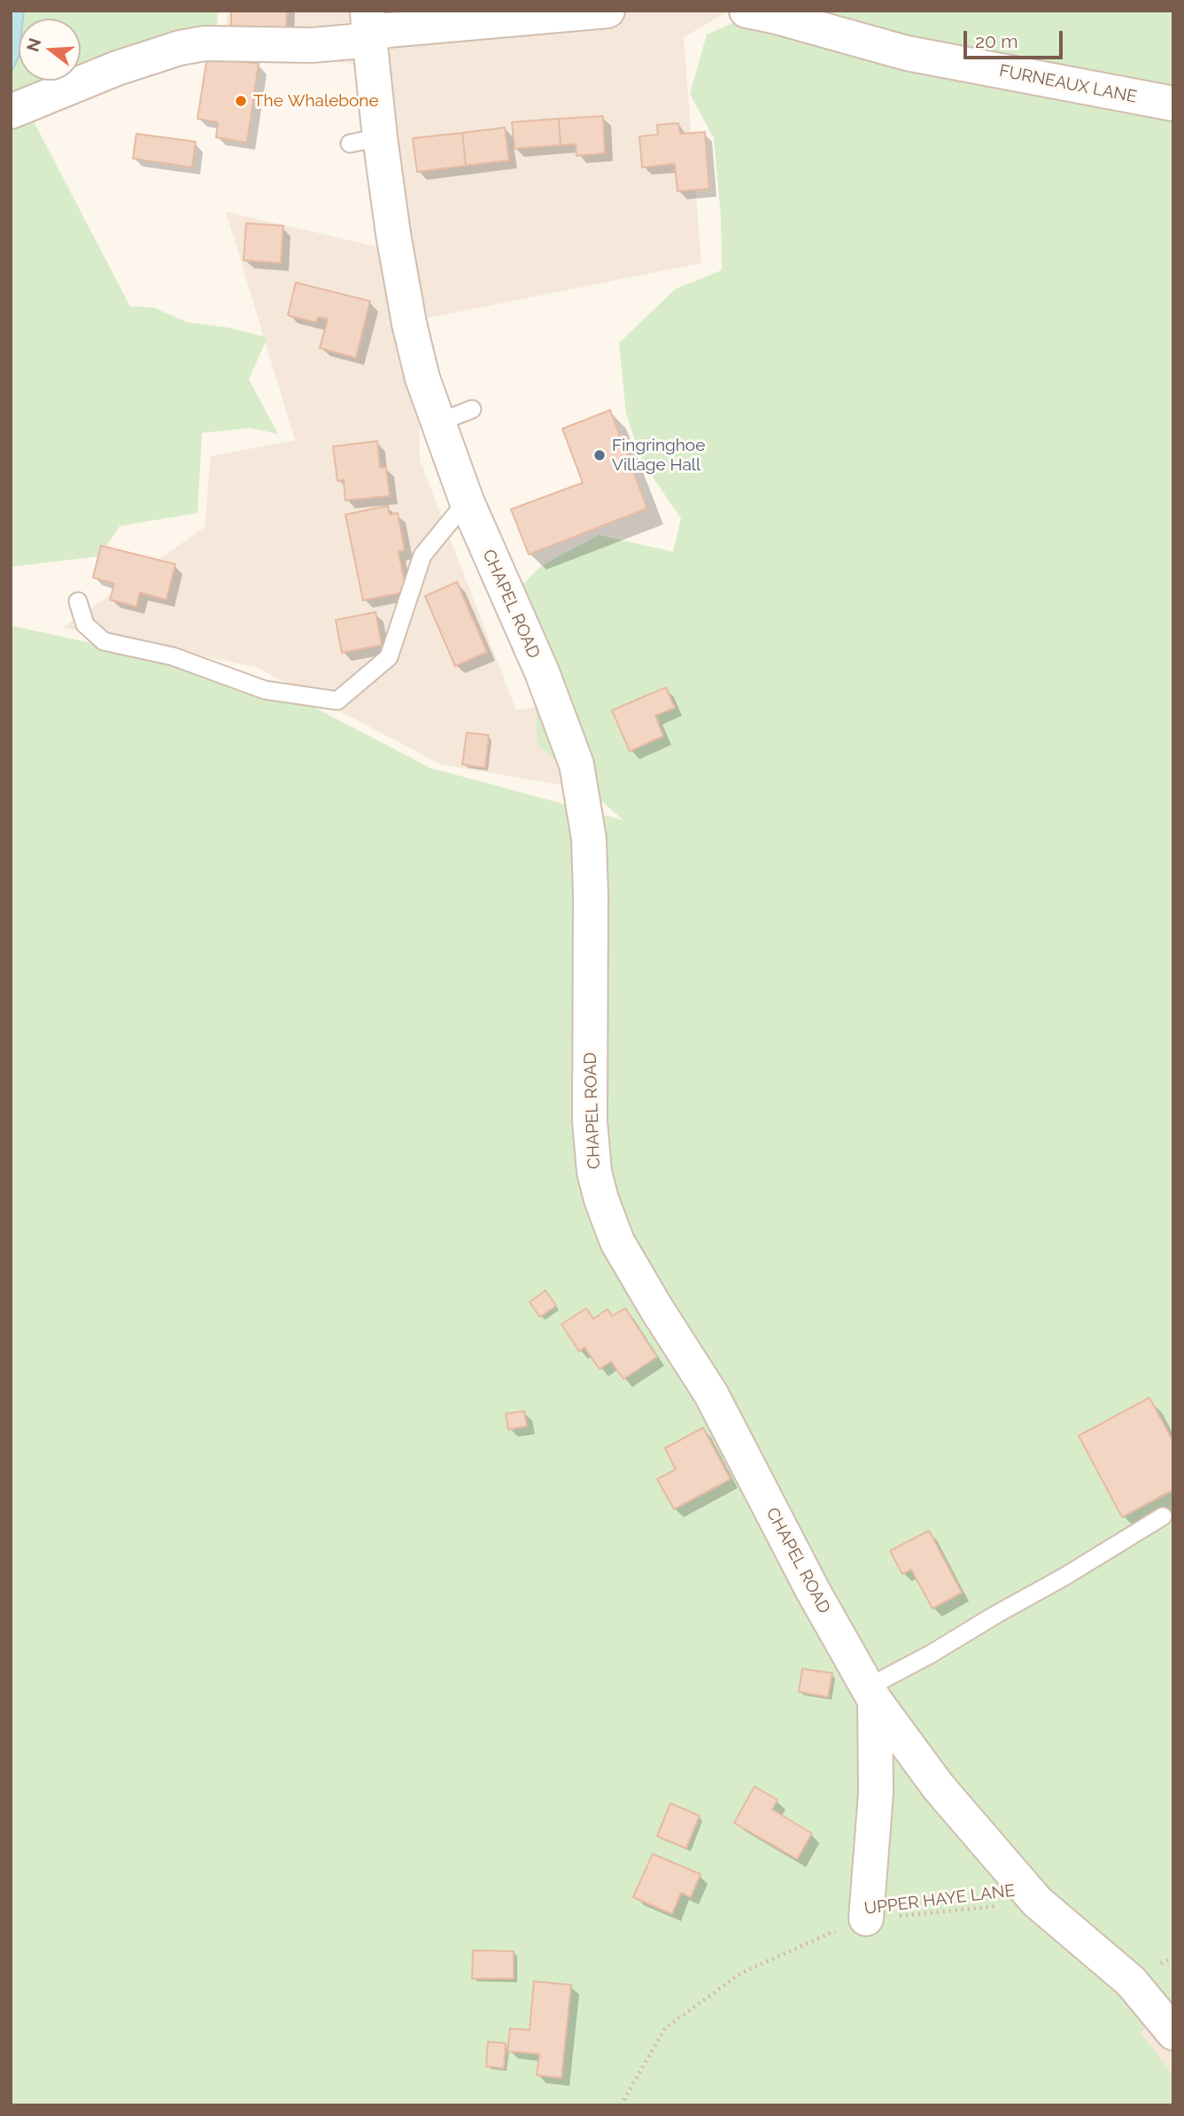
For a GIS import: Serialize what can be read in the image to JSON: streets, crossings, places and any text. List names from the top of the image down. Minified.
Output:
{"streets":{"street":["FURNEAUX LANE","CHAPEL ROAD"],"path":["UPPER HAYE LANE"]},"crossings":[["CHAPEL ROAD","UPPER HAYE LANE"]],"places":["The Whalebone","Fingringhoe Village Hall"],"scale_bar":"20 m","north":"left"}
